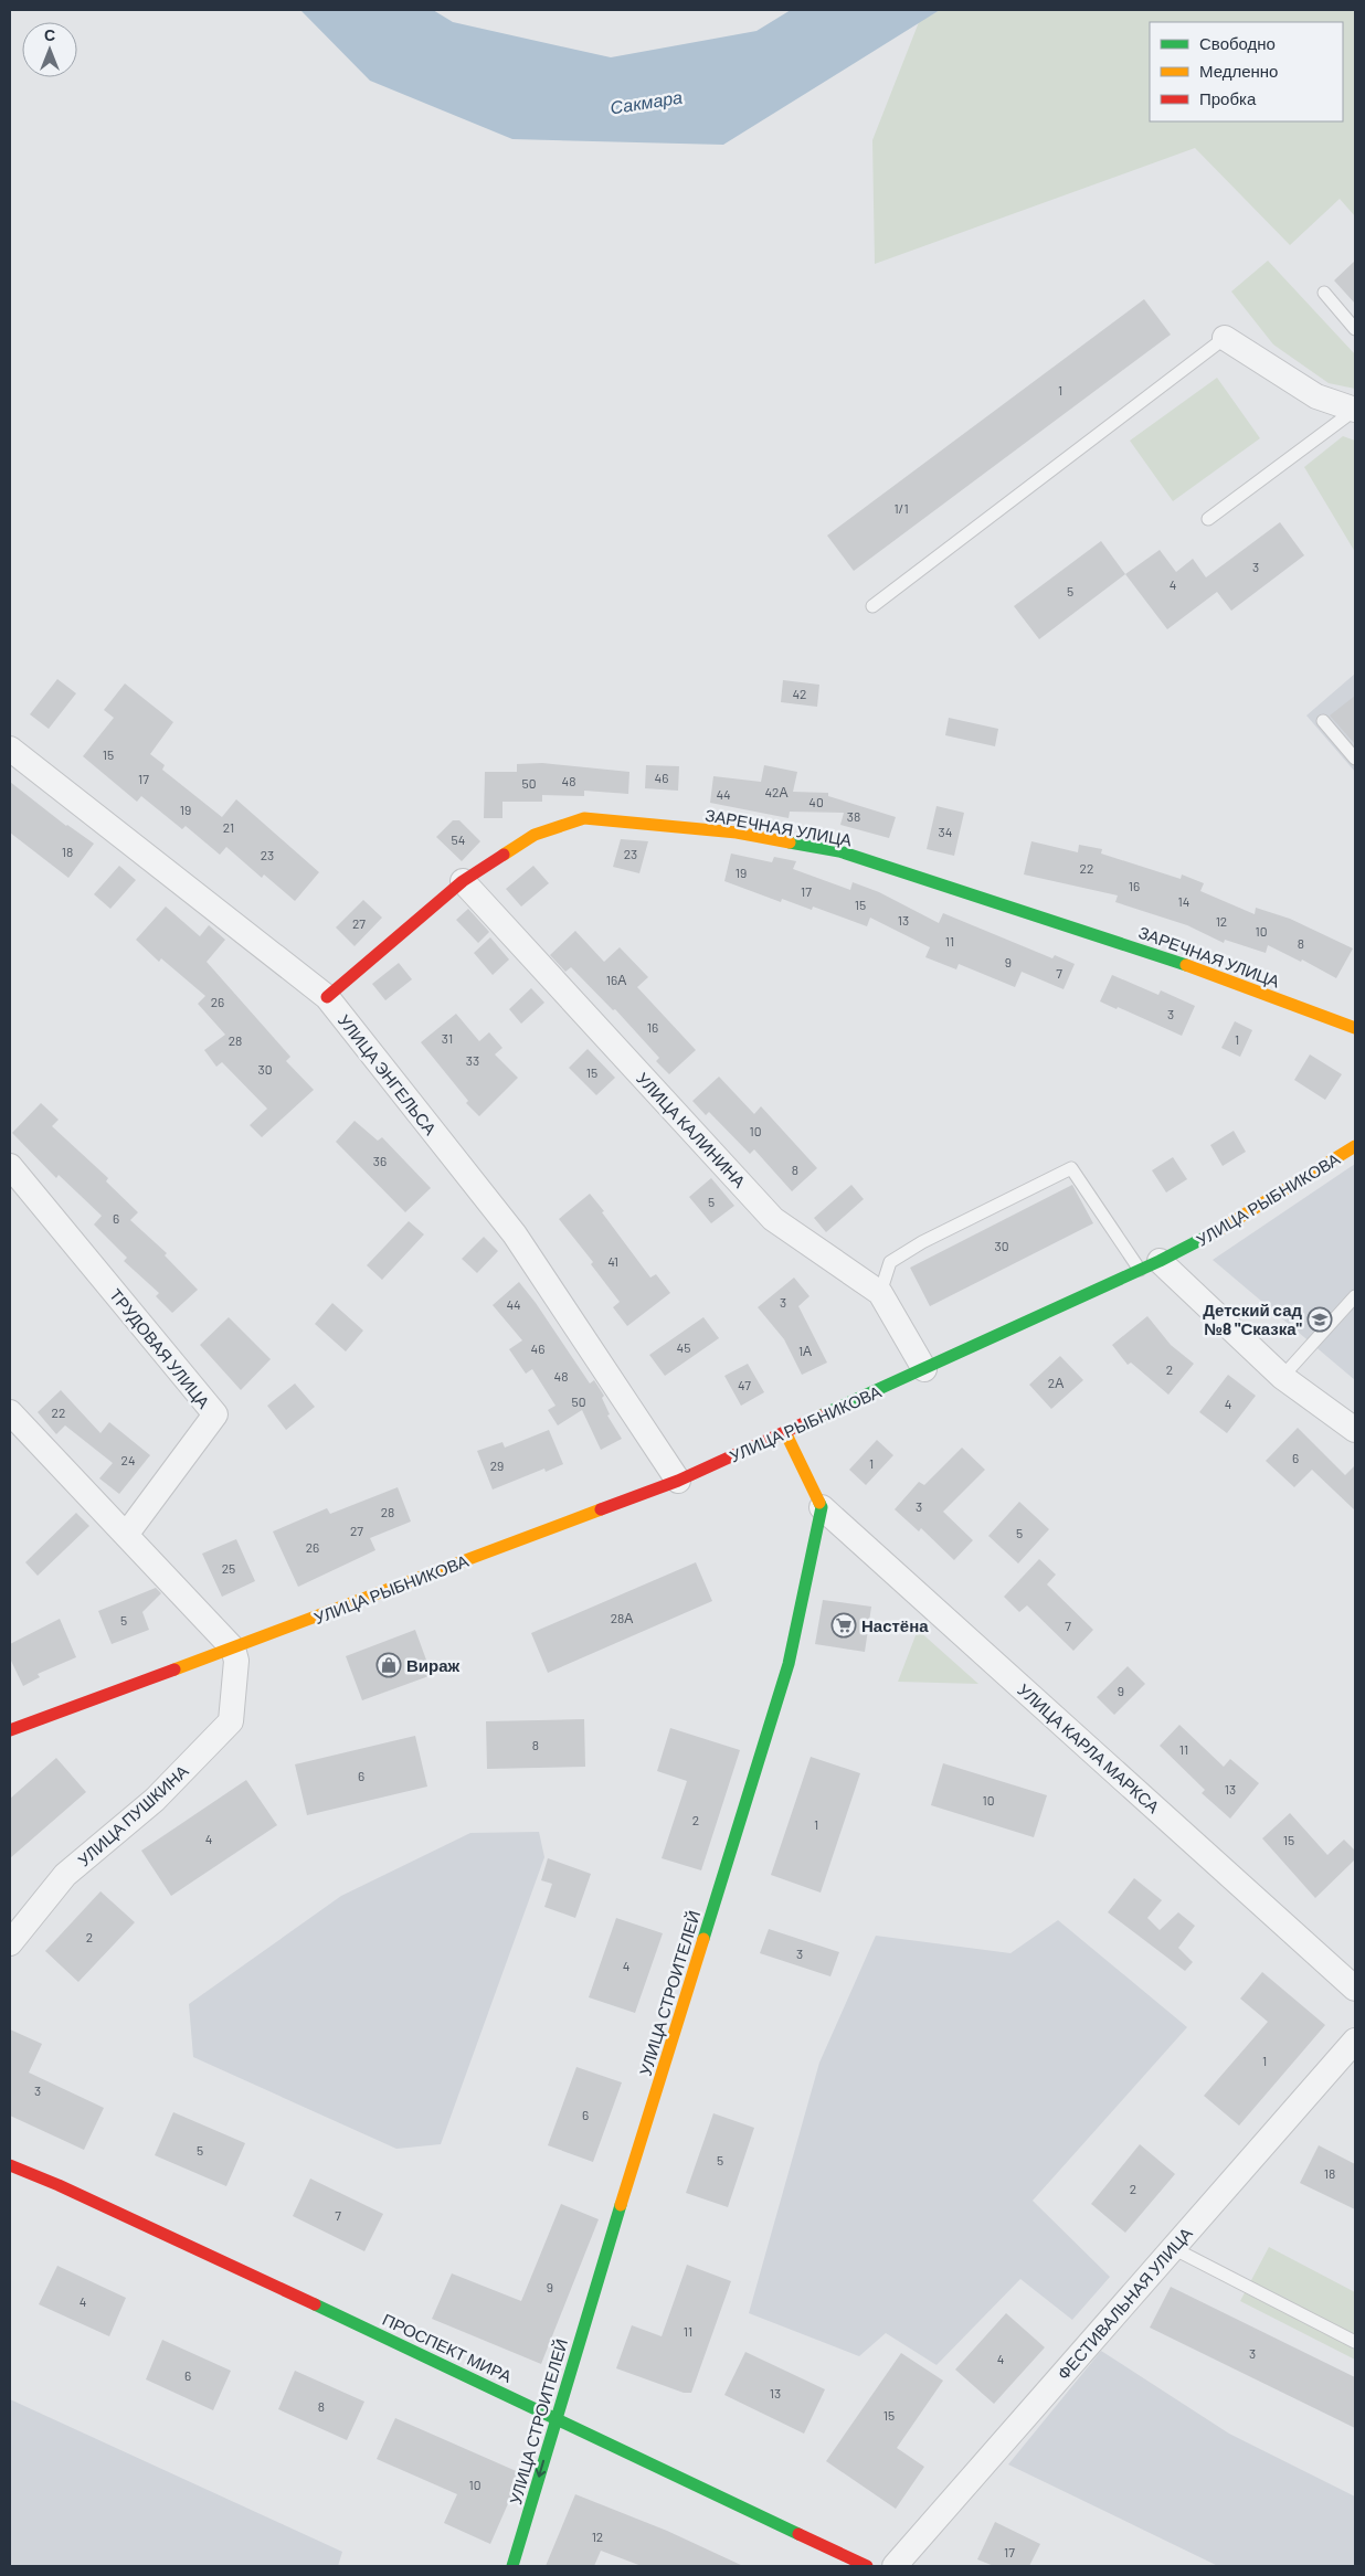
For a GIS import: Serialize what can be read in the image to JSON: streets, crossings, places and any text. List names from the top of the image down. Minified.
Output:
{"streets":{"street":["ЗАРЕЧНАЯ УЛИЦА","УЛИЦА ЭНГЕЛЬСА","УЛИЦА КАЛИНИНА","УЛИЦА РЫБНИКОВА","ТРУДОВАЯ УЛИЦА","УЛИЦА КАРЛА МАРКСА","УЛИЦА ПУШКИНА","УЛИЦА СТРОИТЕЛЕЙ","ФЕСТИВАЛЬНАЯ УЛИЦА","ПРОСПЕКТ МИРА"]},"crossings":[["ЗАРЕЧНАЯ УЛИЦА","УЛИЦА ЭНГЕЛЬСА"],["ЗАРЕЧНАЯ УЛИЦА","УЛИЦА КАЛИНИНА"],["УЛИЦА ЭНГЕЛЬСА","УЛИЦА РЫБНИКОВА"],["УЛИЦА КАЛИНИНА","УЛИЦА РЫБНИКОВА"],["УЛИЦА РЫБНИКОВА","УЛИЦА ПУШКИНА"],["УЛИЦА КАРЛА МАРКСА","УЛИЦА СТРОИТЕЛЕЙ"],["УЛИЦА СТРОИТЕЛЕЙ","ПРОСПЕКТ МИРА"]],"water":["Сакмара"],"places":{"school or university":["Детский сад №8 \"Сказка\""],"supermarket":["Настёна"],"shop":["Вираж"]},"house_numbers":["1","1/1","3","4","5","42","15","46","17","48","50","42А","44","40","19","38","21","34","54","18","23","23","22","19","16","17","14","15","13","12","27","10","11","8","9","7","16А","26","3","16","31","1","28","33","30","15","10","36","8","5","6","30","41","3","44","45","46","1А","2","48","2А","47","50","4","22","6","24","1","29","3","28","27","5","26","25","28А","5","7","9","8","11","6","13","10","2","1","4","15","2","3","4","1","3","6","5","5","18","2","7","9","4","11","3","4","6","13","8","15","10","12","17"],"legend":["Свободно","Медленно","Пробка"],"north":"top"}
